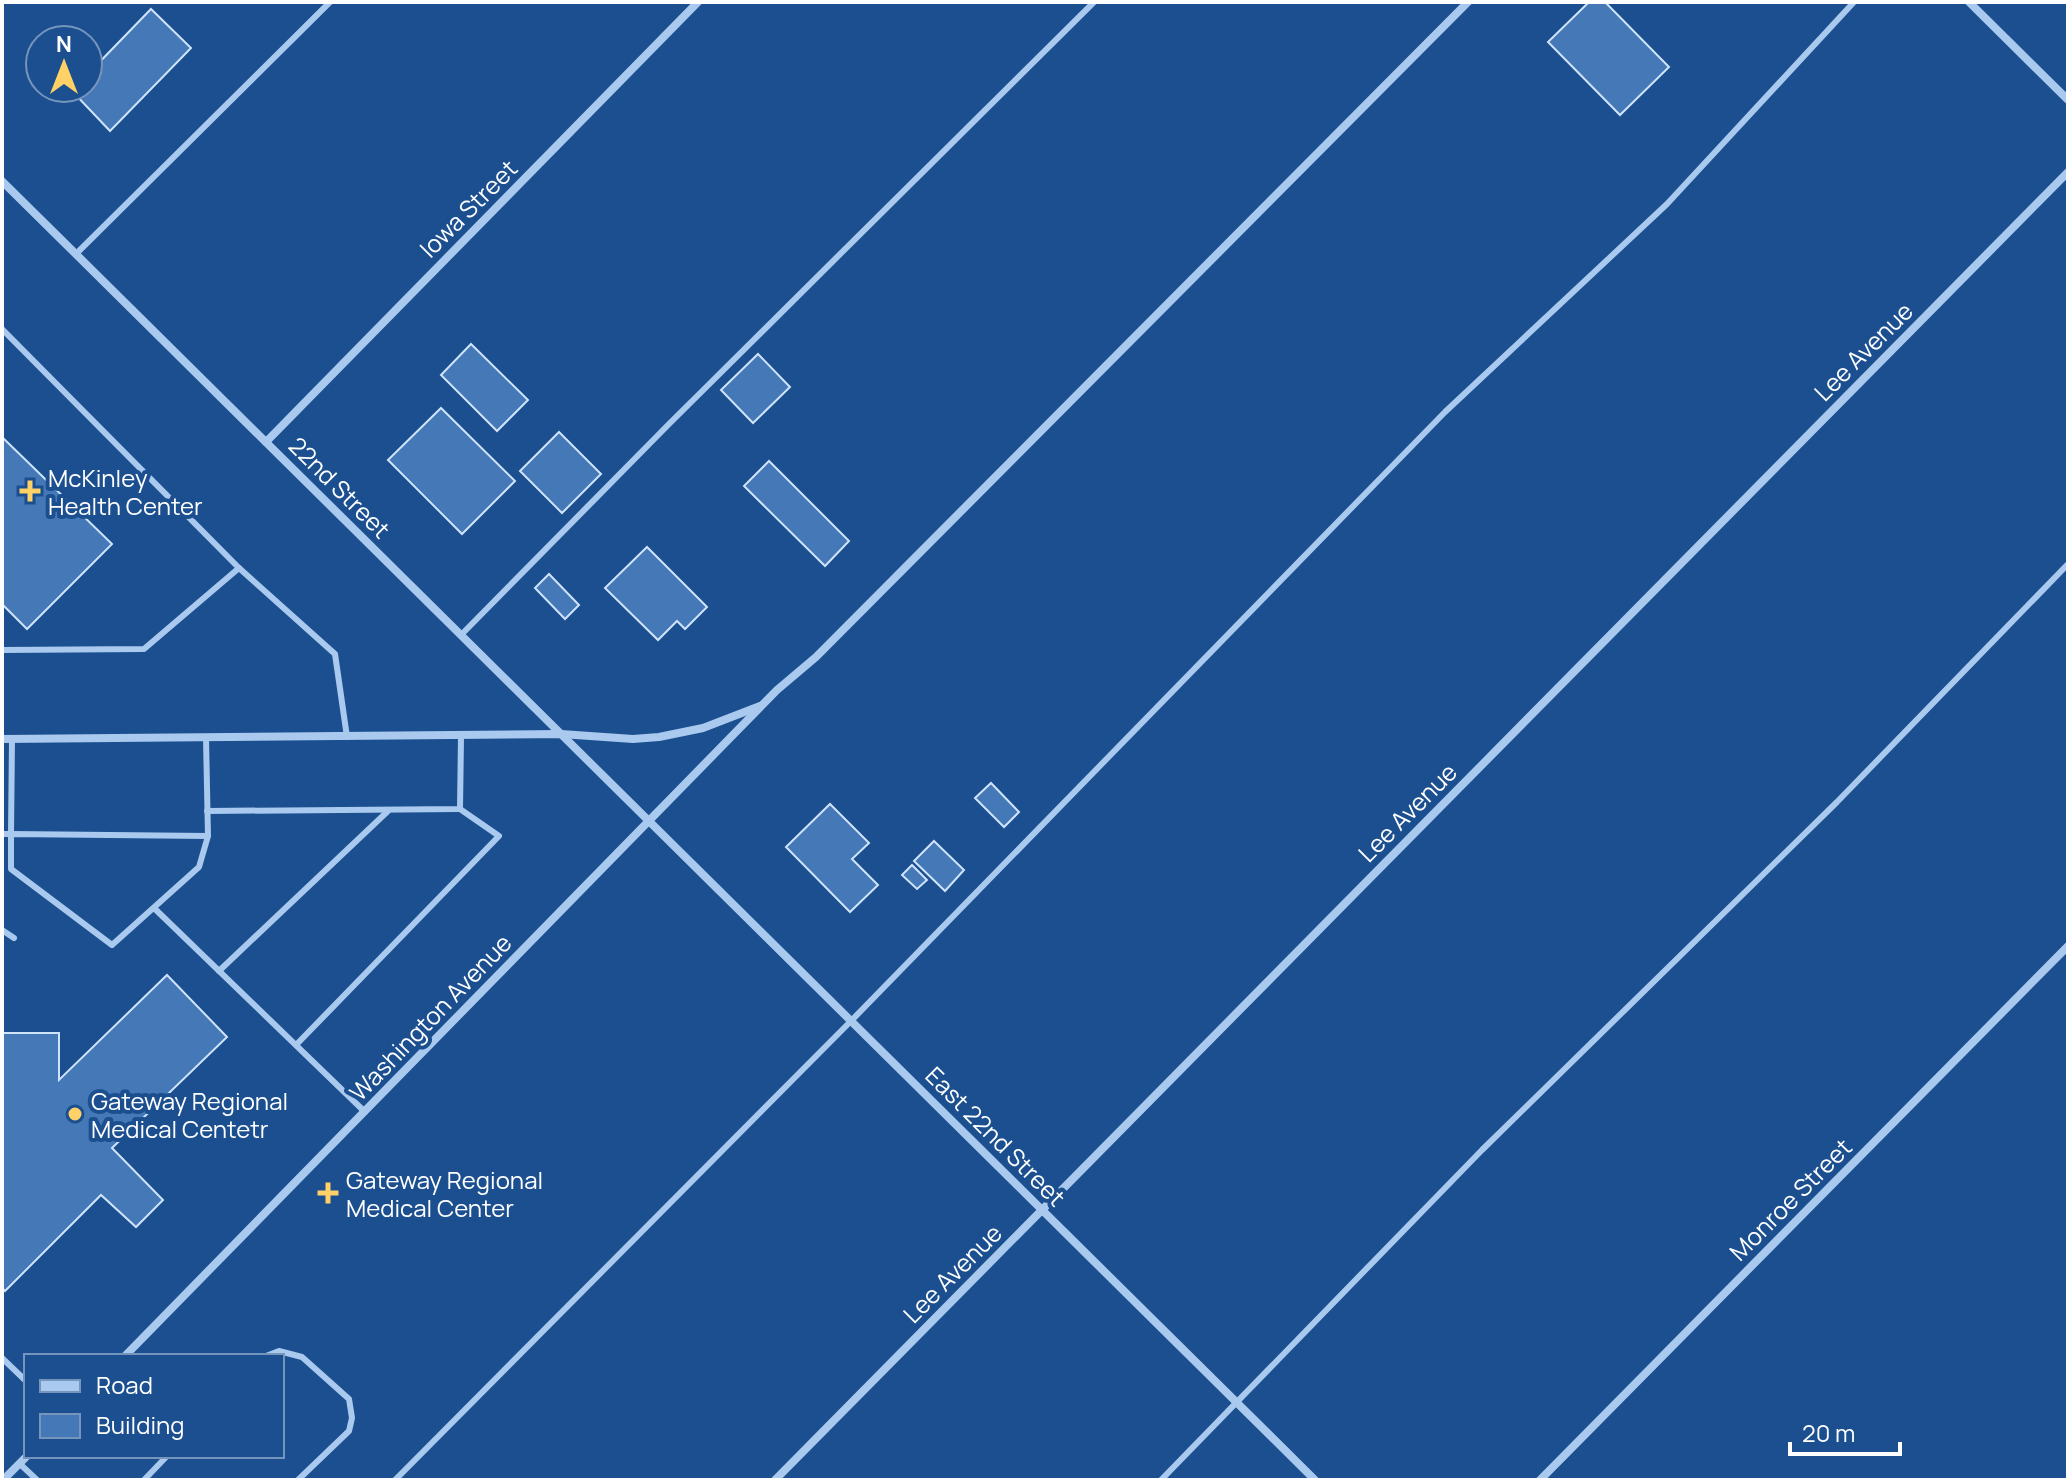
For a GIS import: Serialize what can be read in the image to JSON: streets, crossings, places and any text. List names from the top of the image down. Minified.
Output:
{"streets":{"street":["Iowa Street","Lee Avenue","22nd Street","Washington Avenue","East 22nd Street","Monroe Street"]},"crossings":[["Iowa Street","22nd Street"],["Lee Avenue","East 22nd Street"],["22nd Street","Washington Avenue"],["22nd Street","East 22nd Street"],["Washington Avenue","East 22nd Street"]],"places":{"health":["McKinley Health Center","Gateway Regional Medical Center"],"other":["Gateway Regional Medical Centetr"]},"legend":["Road","Building"],"scale_bar":"20 m","north":"top"}
